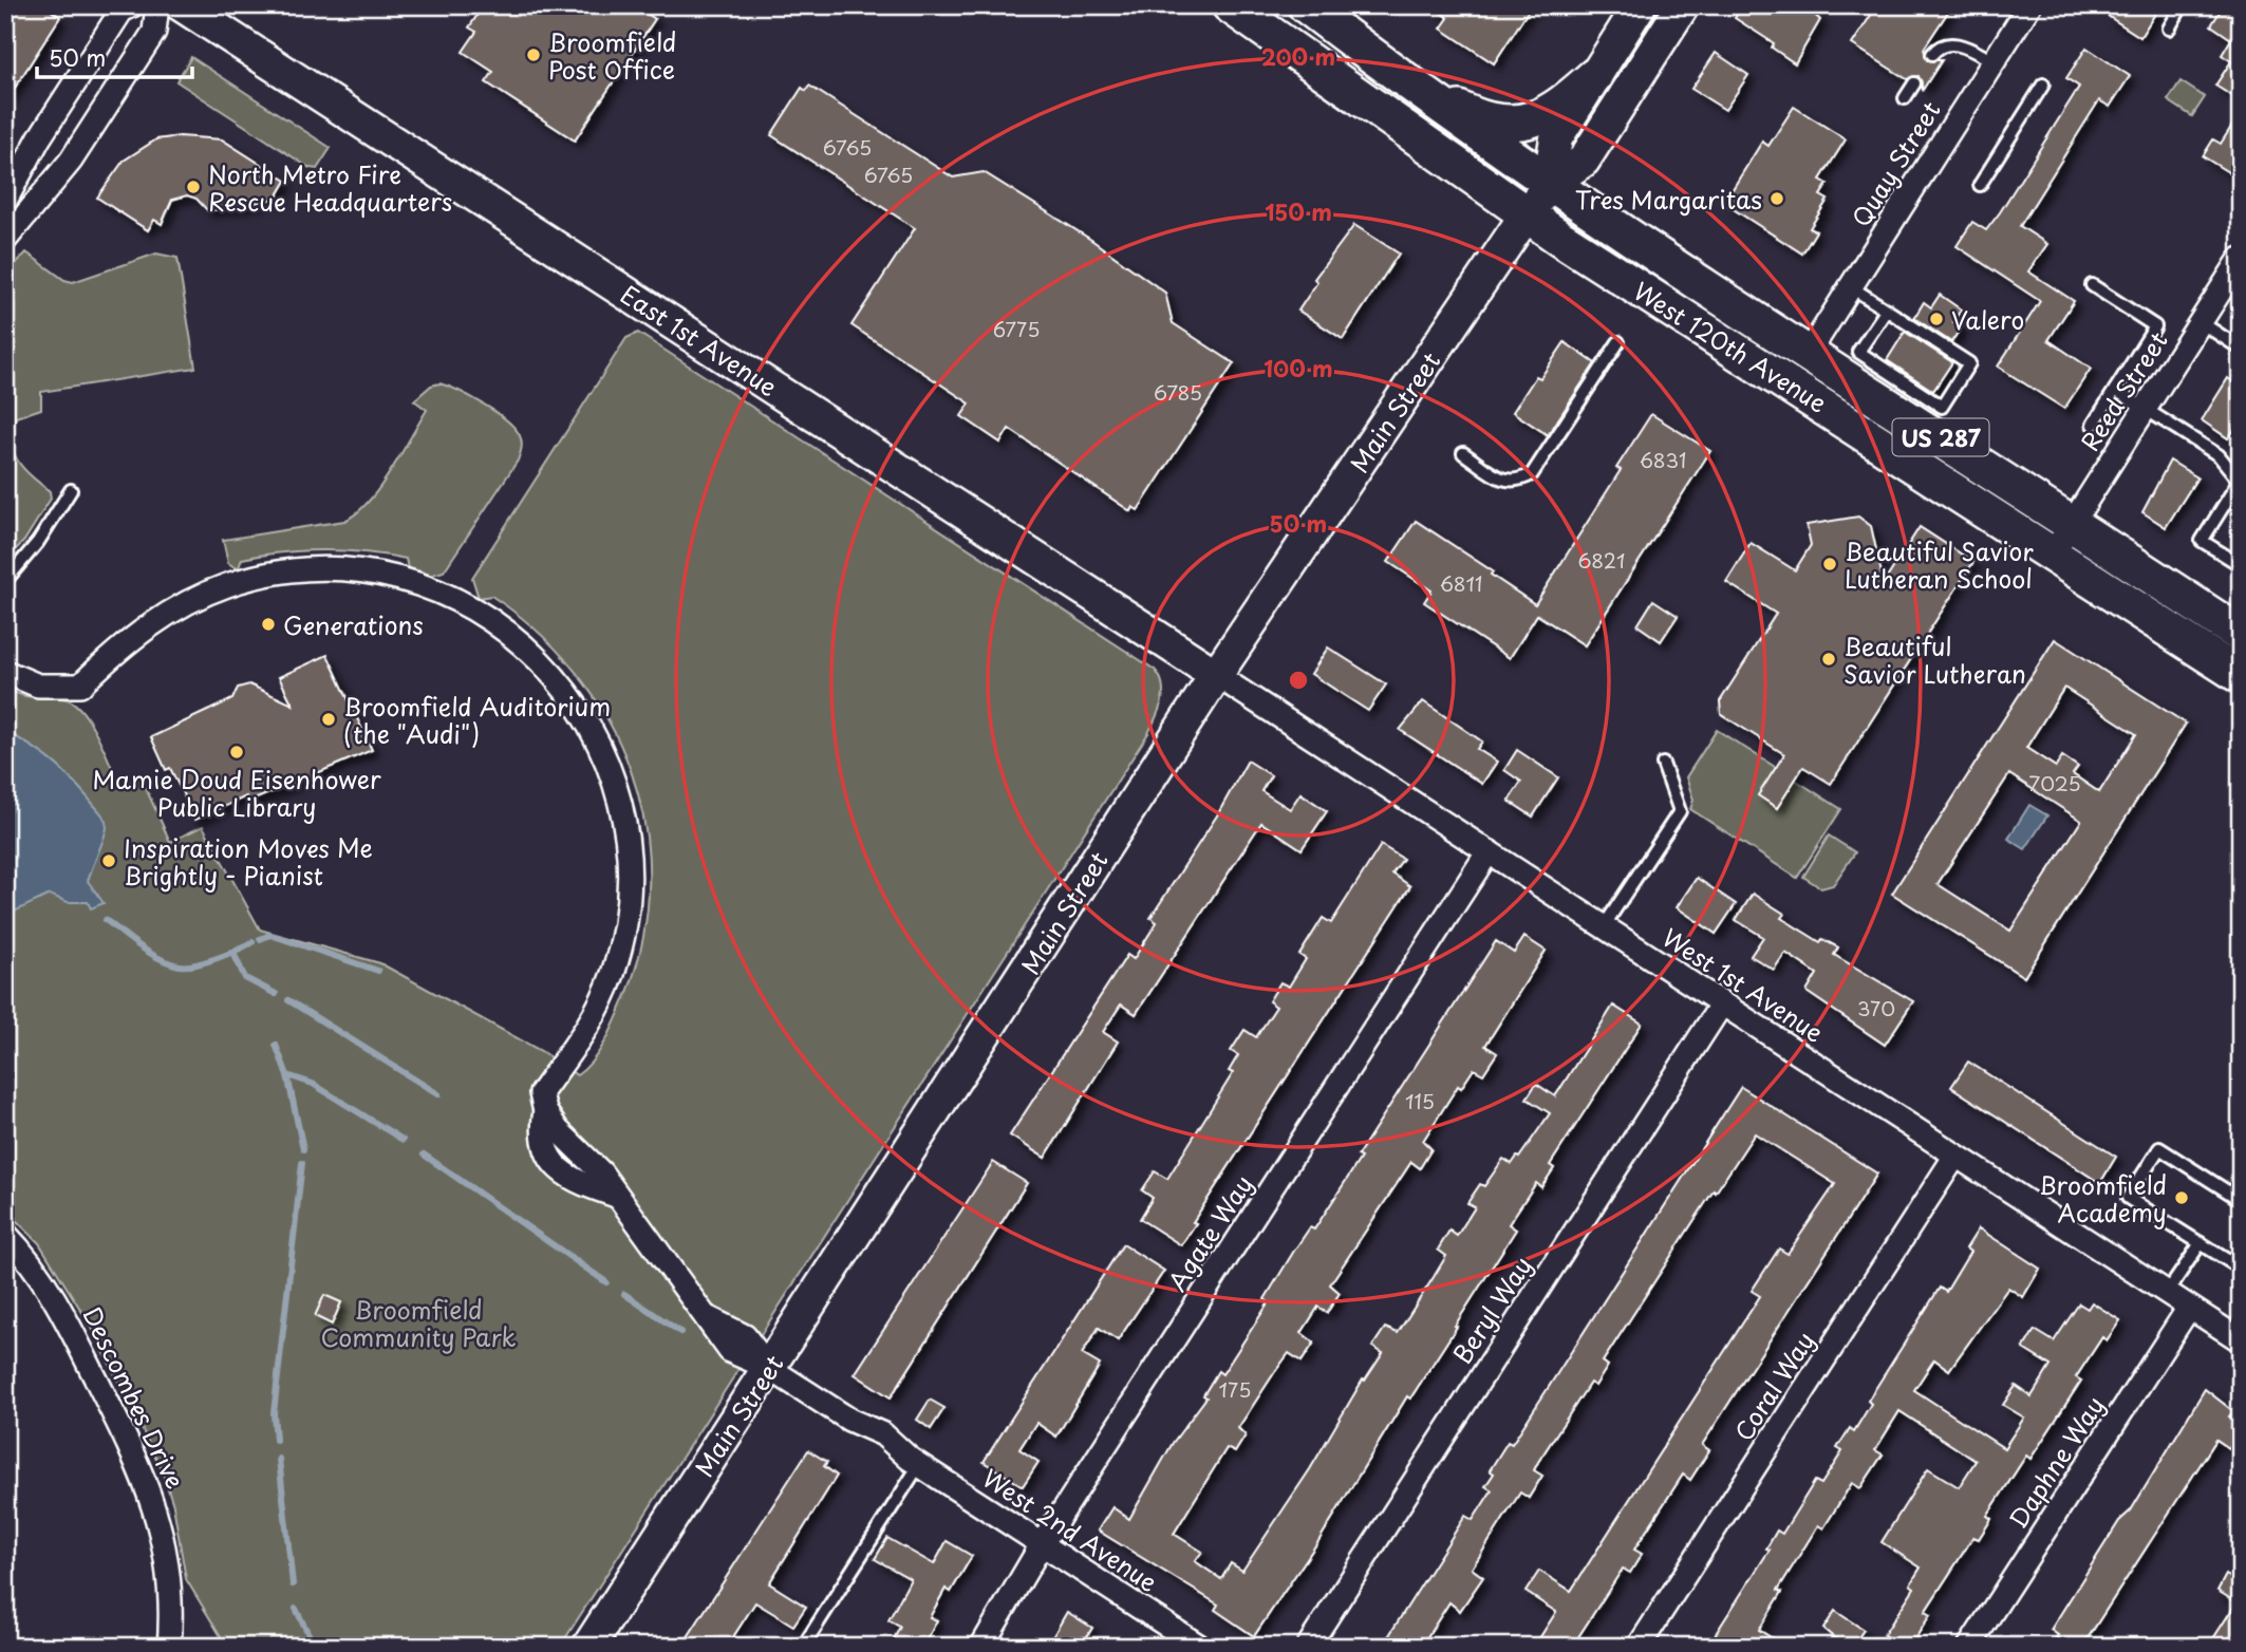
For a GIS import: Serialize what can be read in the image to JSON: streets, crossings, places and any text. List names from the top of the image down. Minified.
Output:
{"streets":{"main road":["East 1st Avenue","West 120th Avenue","Main Street","US 287"],"street":["Quay Street","Reed Street","West 1st Avenue","Agate Way","Beryl Way","Coral Way","Descombes Drive","Daphne Way","West 2nd Avenue"]},"crossings":[["Quay Street","West 120th Avenue"],["East 1st Avenue","Main Street"],["East 1st Avenue","West 1st Avenue"],["West 120th Avenue","Reed Street"],["West 120th Avenue","Main Street"],["Main Street","West 1st Avenue"],["Main Street","West 2nd Avenue"],["West 1st Avenue","Agate Way"],["West 1st Avenue","Beryl Way"],["West 1st Avenue","Coral Way"],["West 1st Avenue","Daphne Way"],["Agate Way","West 2nd Avenue"]],"parks":["Broomfield Community Park"],"places":["Broomfield Post Office","North Metro Fire Rescue Headquarters","Tres Margaritas","Valero","Beautiful Savior Lutheran School","Generations","Beautiful Savior Lutheran","Broomfield Auditorium (the \"Audi\")","Mamie Doud Eisenhower Public Library","Inspiration Moves Me Brightly - Pianist","Broomfield Academy"],"house_numbers":["6765","6765","6775","6785","6831","6821","6811","7025","370","115","175"],"scale_bar":"50 m","rings":["200 m","150 m","100 m","50 m"]}
